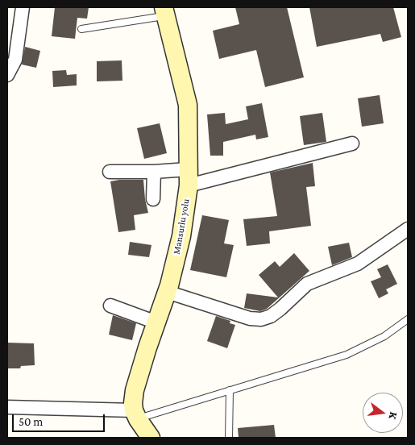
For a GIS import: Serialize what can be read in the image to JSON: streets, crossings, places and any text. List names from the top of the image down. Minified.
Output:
{"streets":{"street":["Mansurlu yolu"]},"scale_bar":"50 m","north":"right"}
